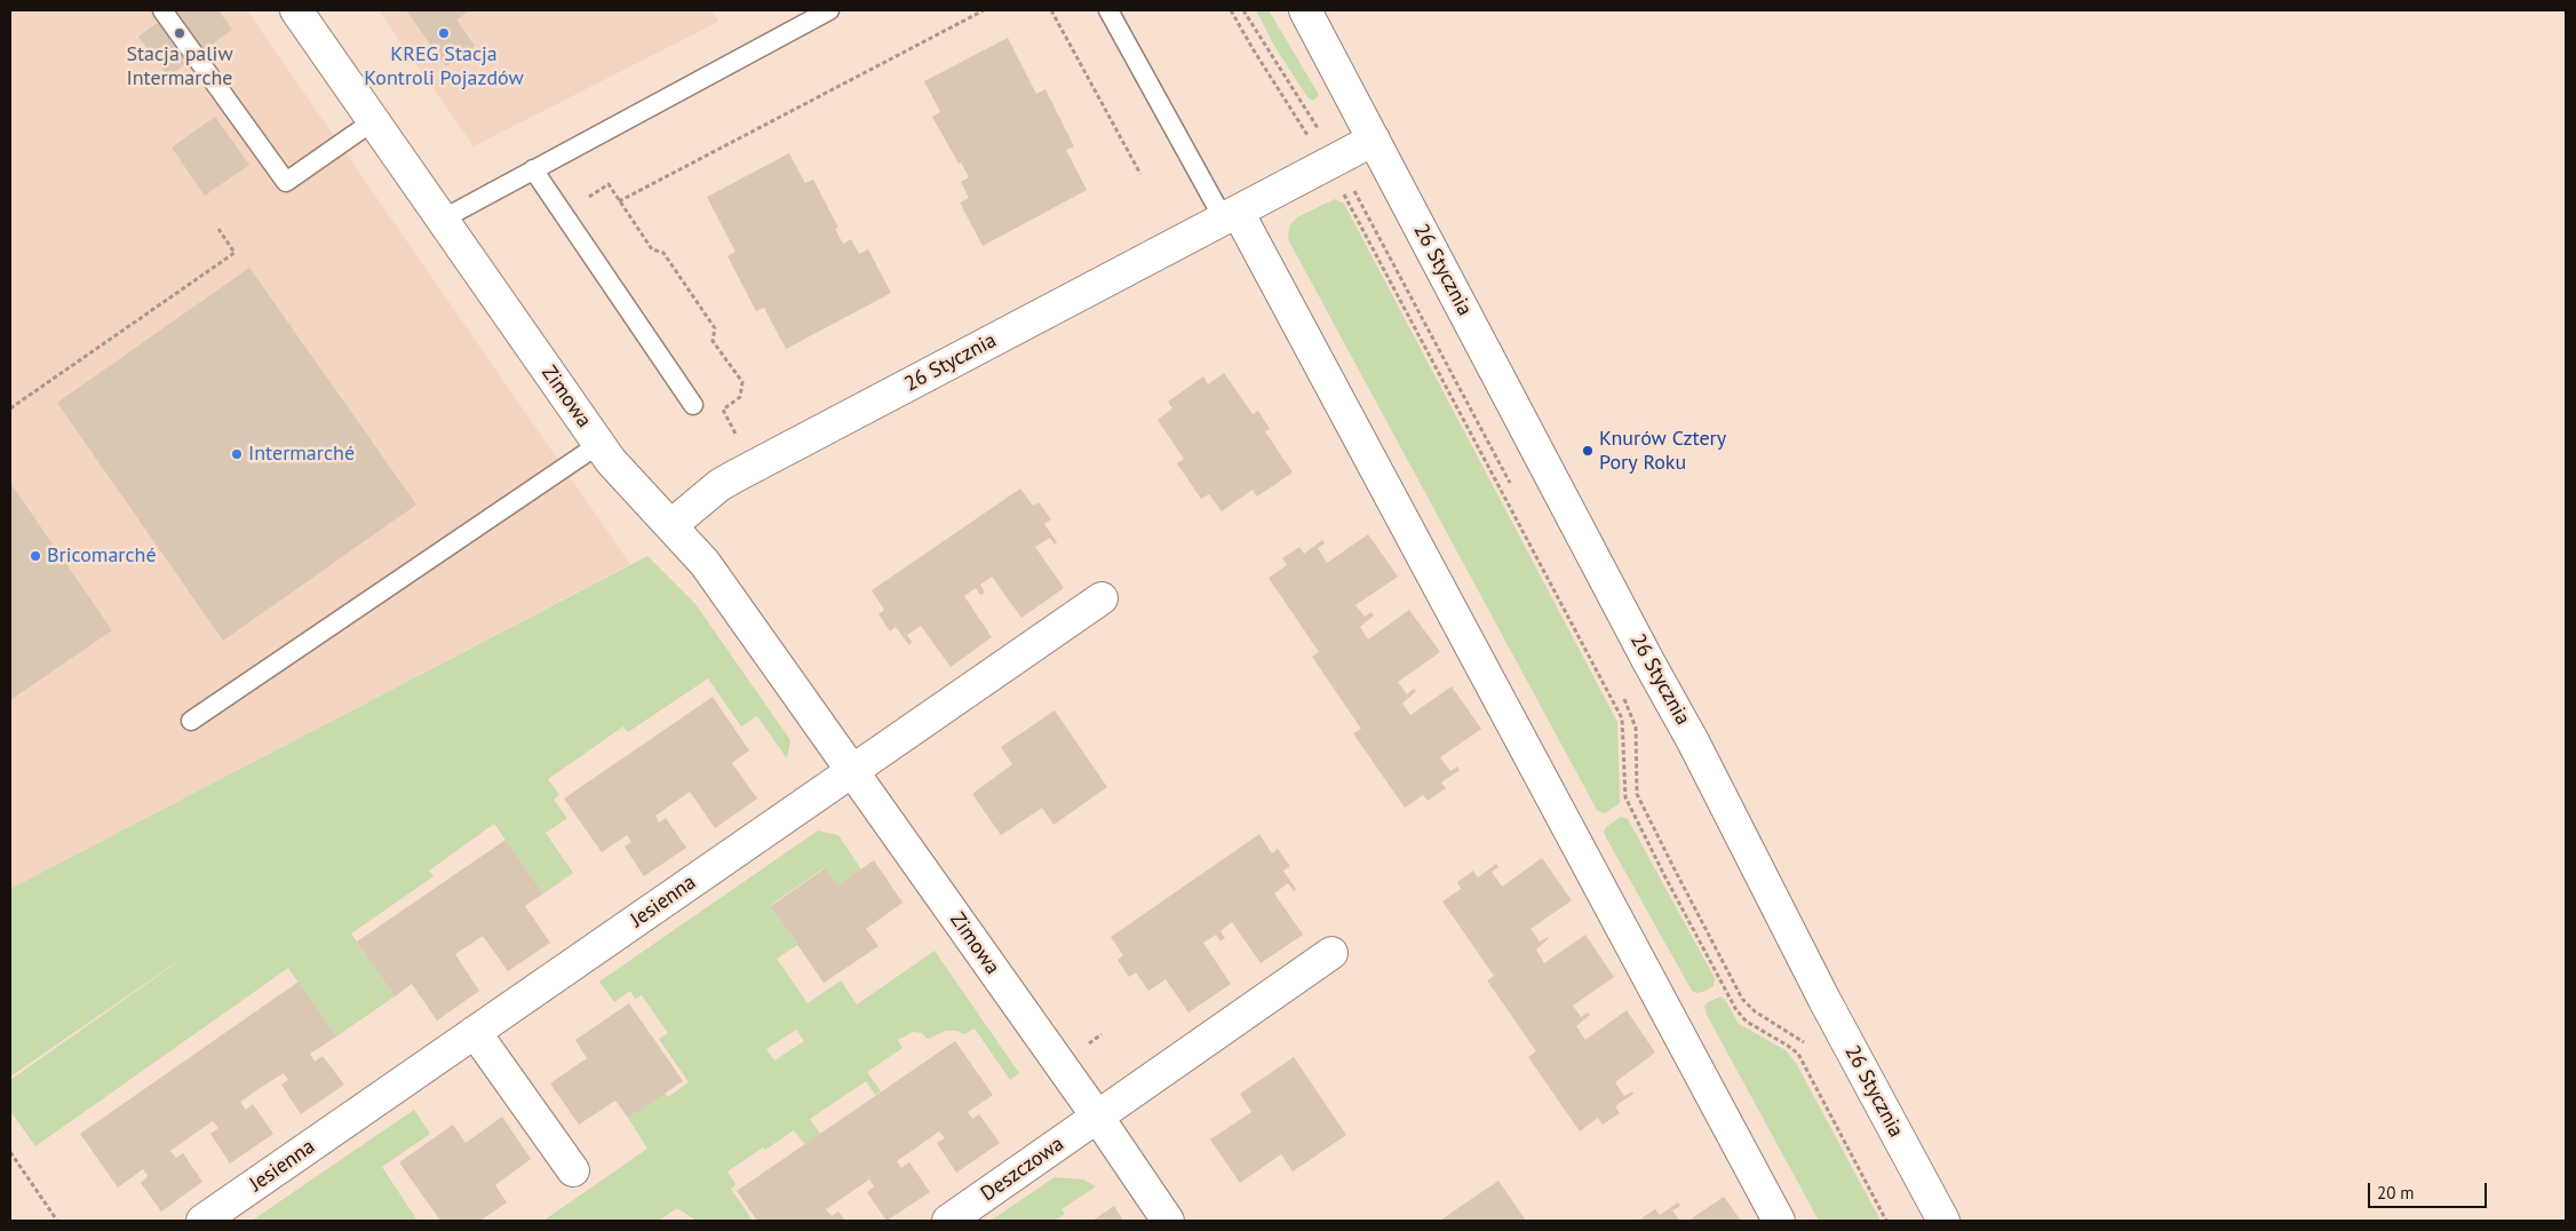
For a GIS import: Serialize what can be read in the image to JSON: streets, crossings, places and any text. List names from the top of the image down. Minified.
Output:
{"streets":{"street":["26 Stycznia","Zimowa","Jesienna","Deszczowa"]},"crossings":[["26 Stycznia","Zimowa"],["Zimowa","Jesienna"],["Zimowa","Deszczowa"]],"places":["Stacja paliw Intermarche","KREG Stacja Kontroli Pojazdów","Knurów Cztery Pory Roku","Intermarché","Bricomarché"],"scale_bar":"20 m"}
